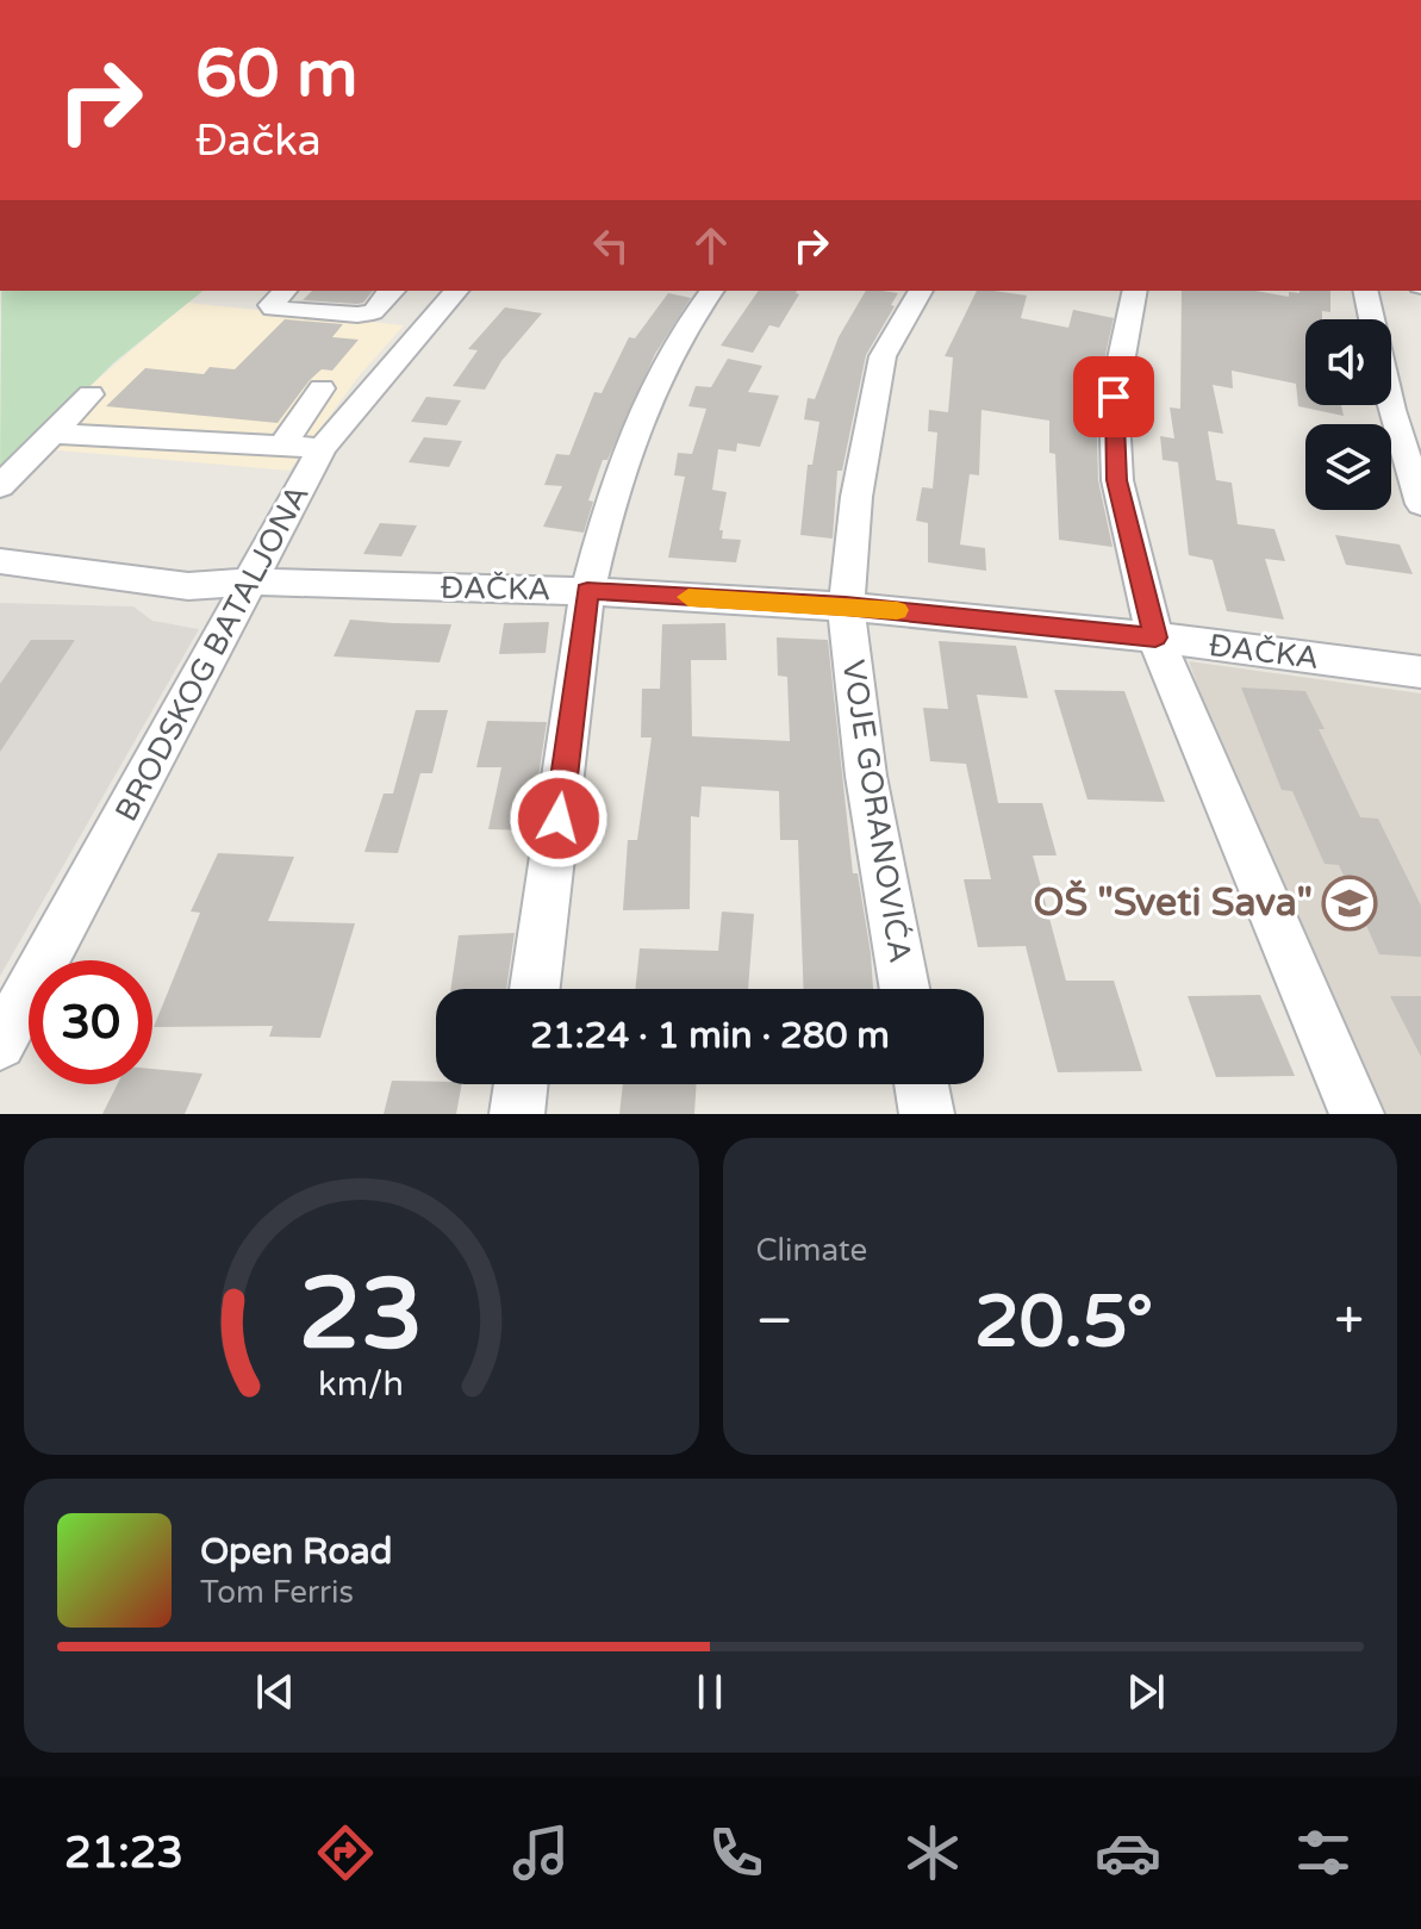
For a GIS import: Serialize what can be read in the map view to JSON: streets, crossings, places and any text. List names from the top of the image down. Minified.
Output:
{"streets":{"street":["ĐAČKA","BRODSKOG BATALJONA","VOJE GORANOVIĆA"]},"crossings":[["ĐAČKA","BRODSKOG BATALJONA"],["ĐAČKA","VOJE GORANOVIĆA"]],"places":{"school or university":["OŠ \"Sveti Sava\""]},"page":{"turn":["60 m","Đačka"],"limit":"30","trip":"21:24 · 1 min · 280 m","tile":"Climate","heat":["−","20.5°","+"],"song":["Open Road","Tom Ferris"],"tabs":"21:23","gauge":["23","km/h"]}}
